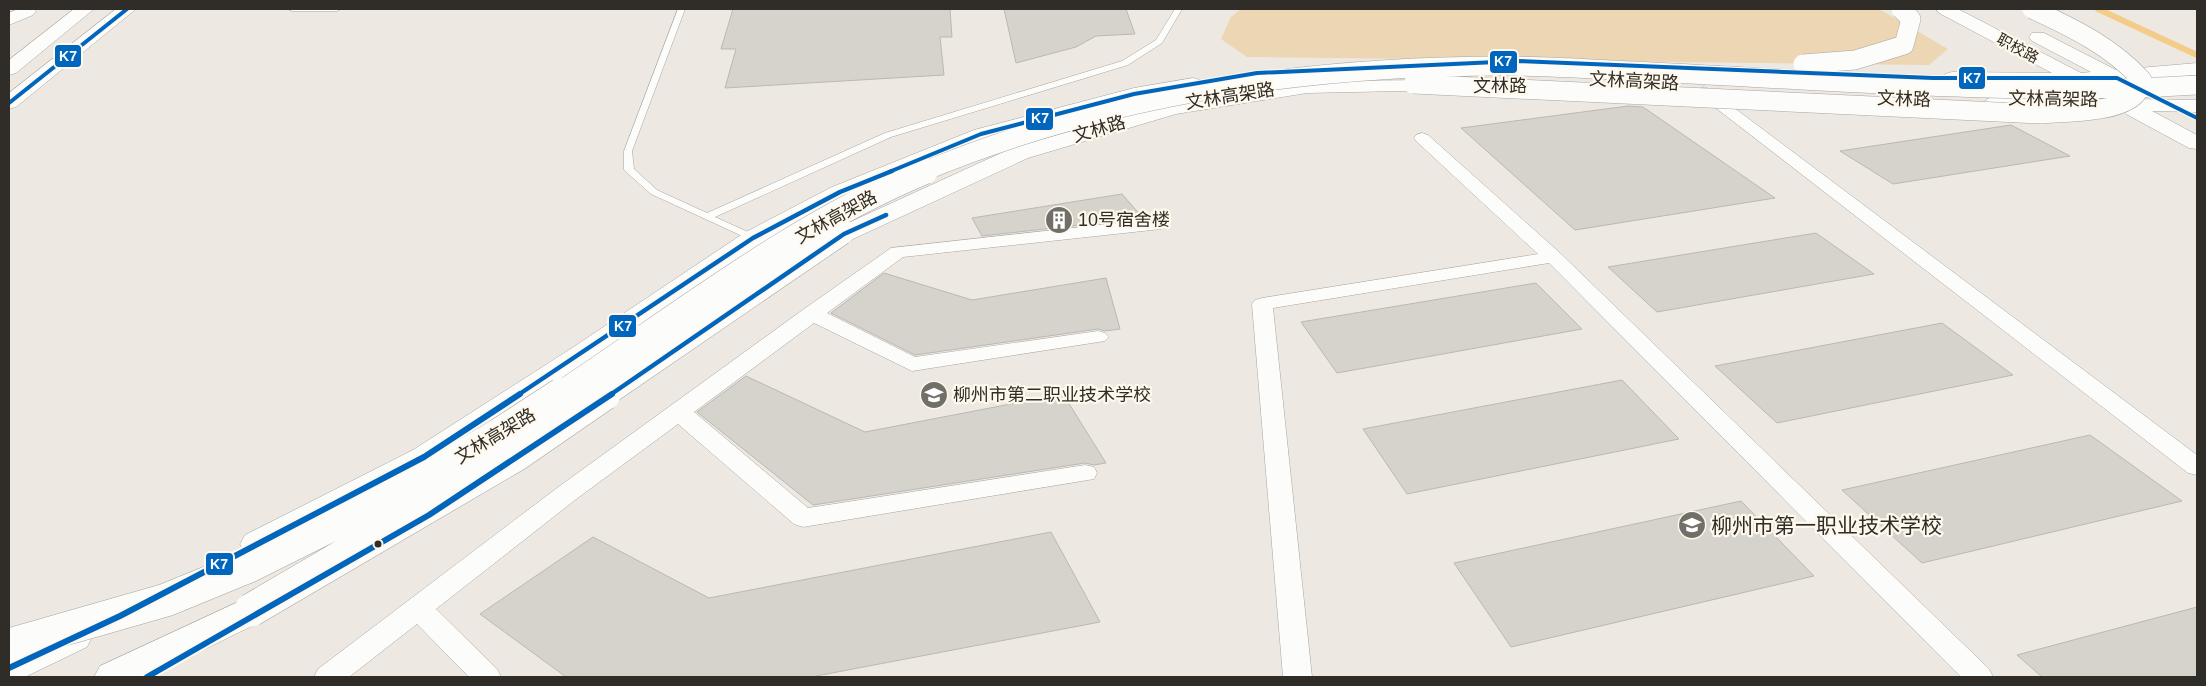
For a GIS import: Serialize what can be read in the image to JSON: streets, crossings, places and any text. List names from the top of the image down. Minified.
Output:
{"streets":{"main road":["职校路","文林高架路","文林路"]},"crossings":[["职校路","文林路"],["文林高架路","文林路"]],"places":{"building":["10号宿舍楼"],"school or university":["柳州市第二职业技术学校","柳州市第一职业技术学校"]},"lines":["transit line K7"]}
